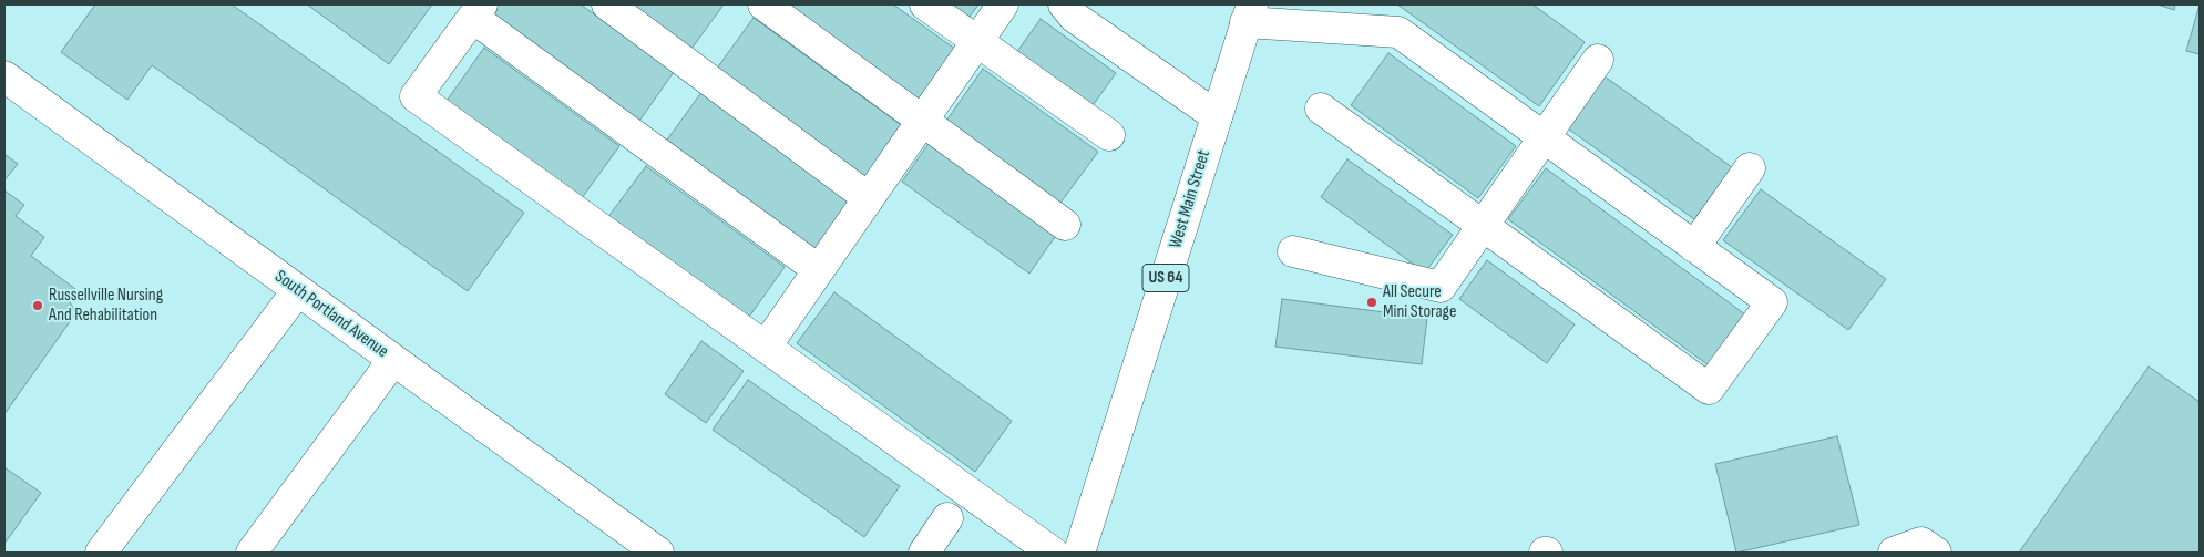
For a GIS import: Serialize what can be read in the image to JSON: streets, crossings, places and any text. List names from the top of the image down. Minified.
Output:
{"streets":{"street":["West Main Street","US 64","South Portland Avenue"]},"places":["All Secure Mini Storage","Russellville Nursing And Rehabilitation"]}
